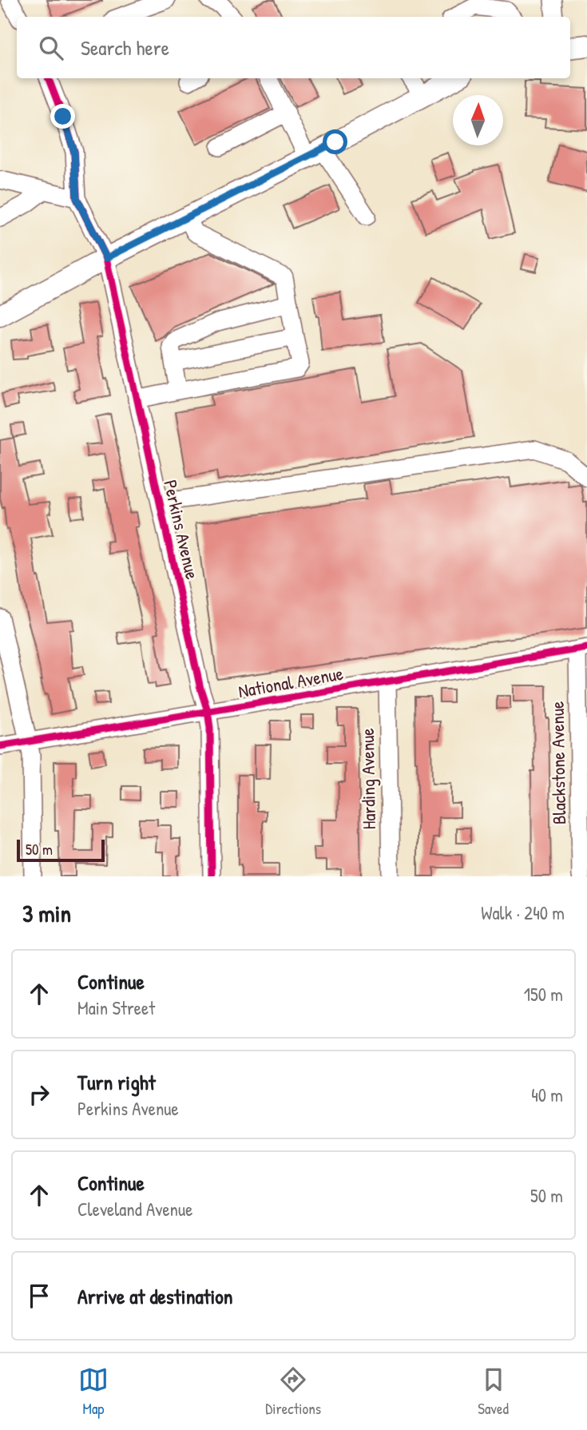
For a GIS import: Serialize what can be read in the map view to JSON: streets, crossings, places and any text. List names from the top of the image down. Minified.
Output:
{"streets":{"street":["Perkins Avenue","National Avenue","Blackstone Avenue","Harding Avenue"]},"crossings":[["Perkins Avenue","National Avenue"],["National Avenue","Blackstone Avenue"],["National Avenue","Harding Avenue"]],"scale_bar":"50 m","north":"top","page":{"search":"Search here","scale":"50 m","heading":["3 min","Walk · 240 m"],"list":[["Continue","Main Street","150 m"],["Turn right","Perkins Avenue","40 m"],["Continue","Cleveland Avenue","50 m"],"Arrive at destination"],"nav":["Map","Directions","Saved"]}}
